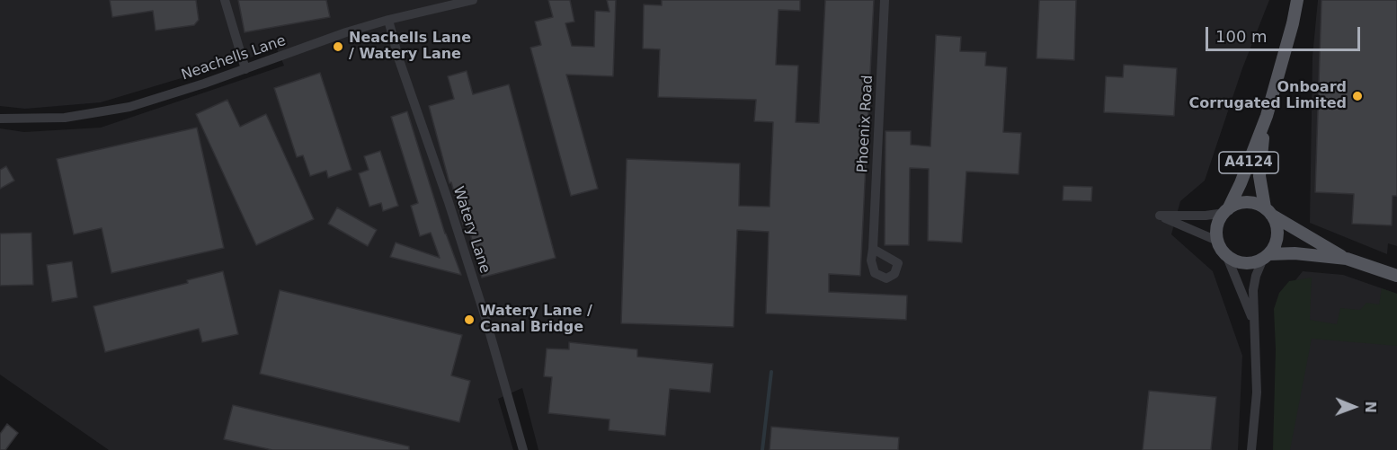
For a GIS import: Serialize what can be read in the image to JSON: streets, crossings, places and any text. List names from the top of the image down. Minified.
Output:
{"streets":{"main road":["A4124"],"street":["Neachells Lane","Phoenix Road","Watery Lane"]},"crossings":[["Neachells Lane","Watery Lane"]],"places":["Neachells Lane / Watery Lane","Onboard Corrugated Limited","Watery Lane / Canal Bridge"],"scale_bar":"100 m","north":"right"}
